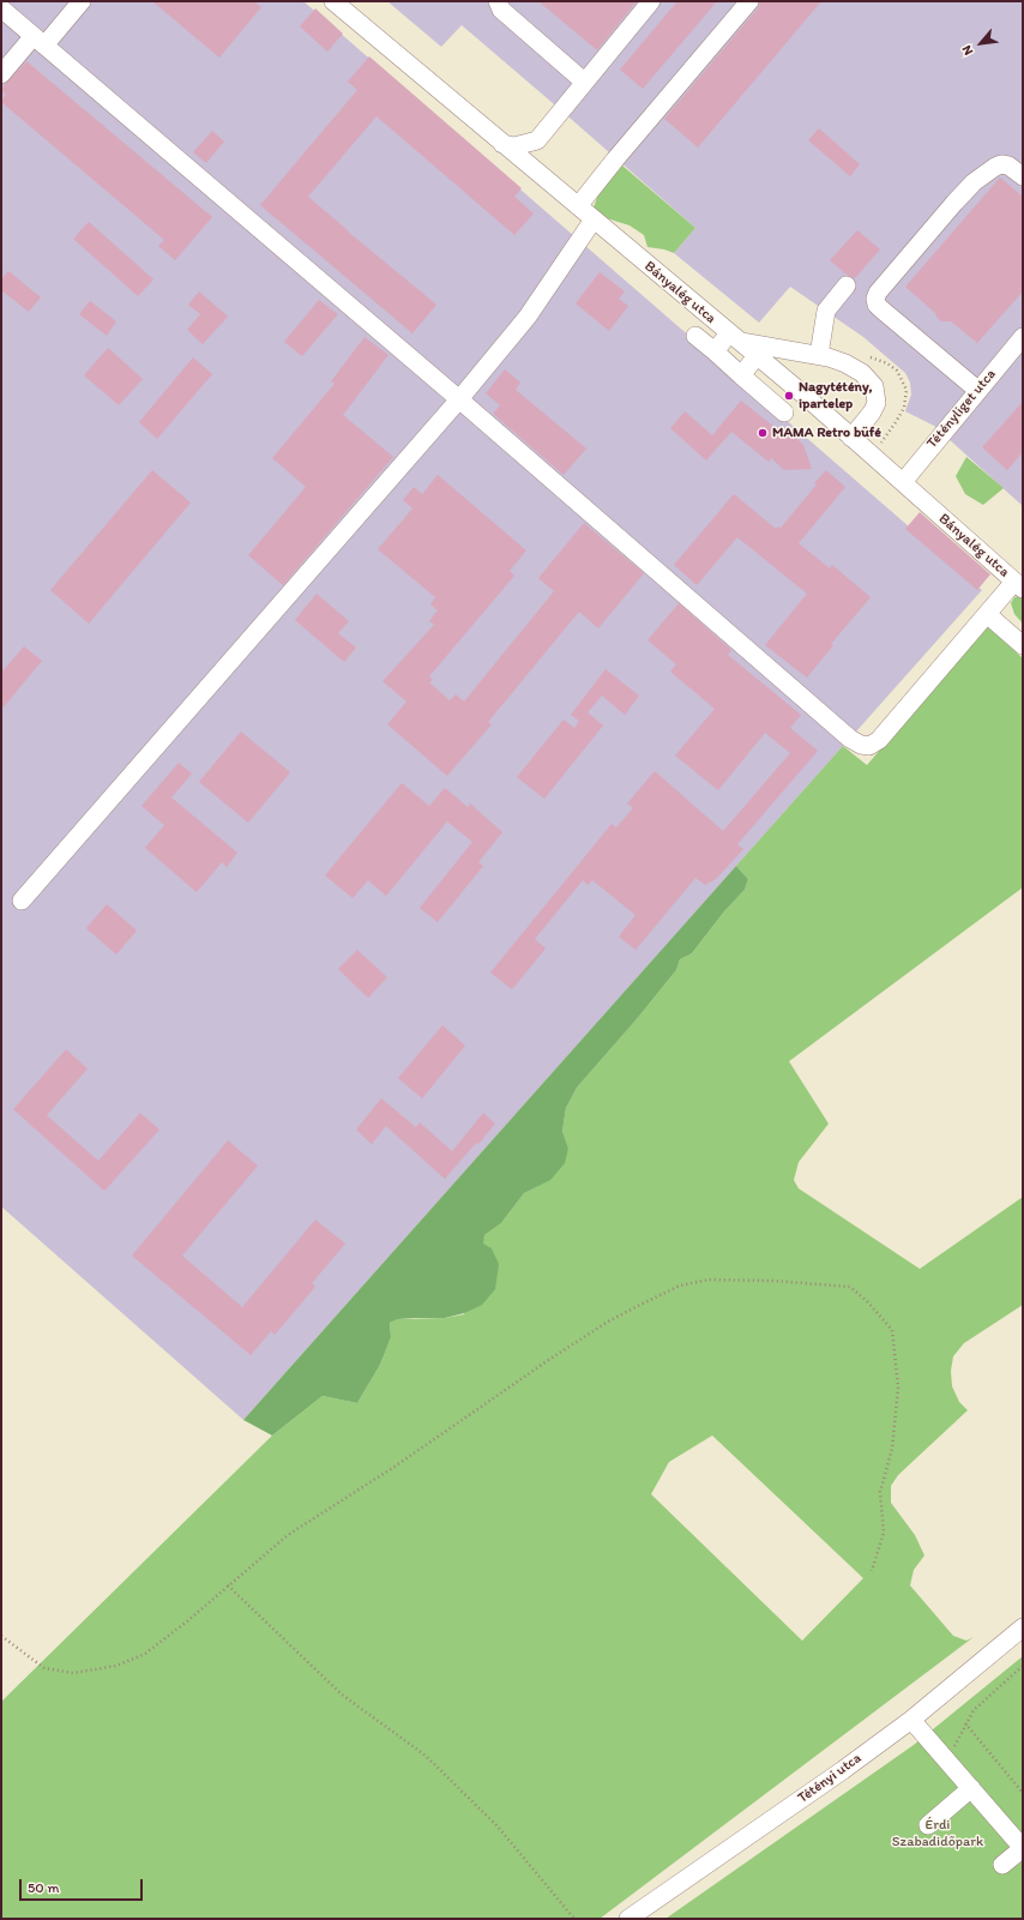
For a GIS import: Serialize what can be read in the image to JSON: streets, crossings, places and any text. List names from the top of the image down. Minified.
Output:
{"streets":{"street":["Bányalég utca","Tétényliget utca","Tétényi utca"]},"crossings":[["Bányalég utca","Tétényliget utca"]],"parks":["Érdi Szabadidőpark"],"places":["Nagytétény, ipartelep","MAMA Retro büfé"],"scale_bar":"50 m","north":"bottom left"}
